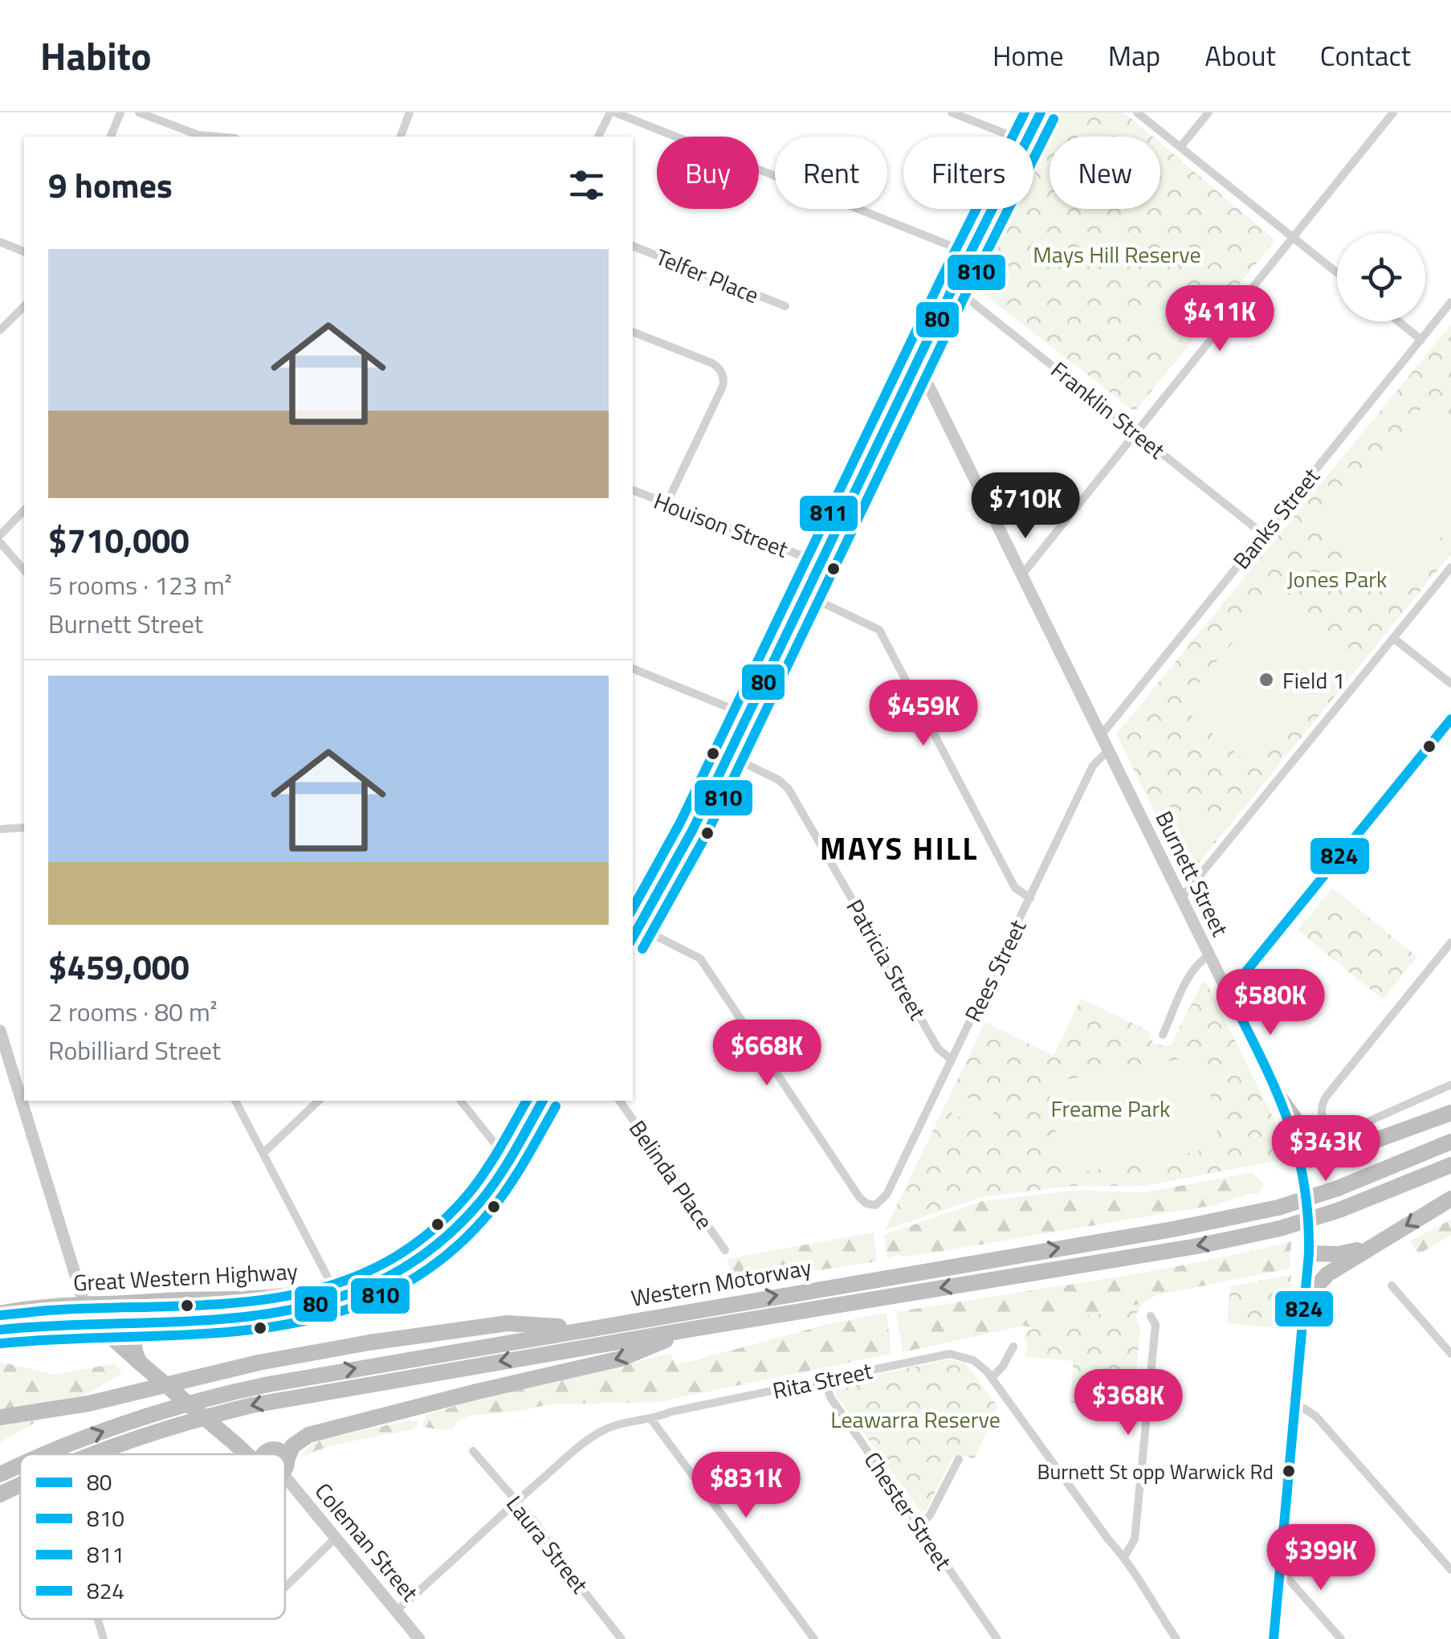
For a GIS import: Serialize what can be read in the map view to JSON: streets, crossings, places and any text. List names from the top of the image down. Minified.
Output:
{"streets":{"highway":["Great Western Highway","Western Motorway","Coleman Street"],"main road":["Burnett Street"],"street":["Telfer Place","Franklin Street","Banks Street","Houison Street","Patricia Street","Rees Street","Belinda Place","Rita Street","Chester Street","Laura Street"]},"crossings":[["Franklin Street","Banks Street"],["Banks Street","Burnett Street"],["Burnett Street","Rees Street"],["Patricia Street","Rees Street"],["Great Western Highway","Coleman Street"],["Rita Street","Chester Street"],["Rita Street","Coleman Street"],["Rita Street","Laura Street"]],"districts":["MAYS HILL"],"parks":["Mays Hill Reserve","Jones Park","Freame Park","Leawarra Reserve"],"places":["Field 1","Burnett St opp Warwick Rd"],"lines":["transit line 80","transit line 811","transit line 810","transit line 824"],"legend":["80","810","811","824"],"page":{"header":"Habito","nav":["Home","Map","About","Contact"],"chip":["Buy","Rent","Filters","New"],"heading":"9 homes","list":[{"name":"$710,000","note":"5 rooms · 123 m² · Burnett Street"},{"name":"$459,000","note":"2 rooms · 80 m² · Robilliard Street"}],"price":["$411K","$710K","$459K","$580K","$668K","$343K","$368K","$831K","$399K"]}}
